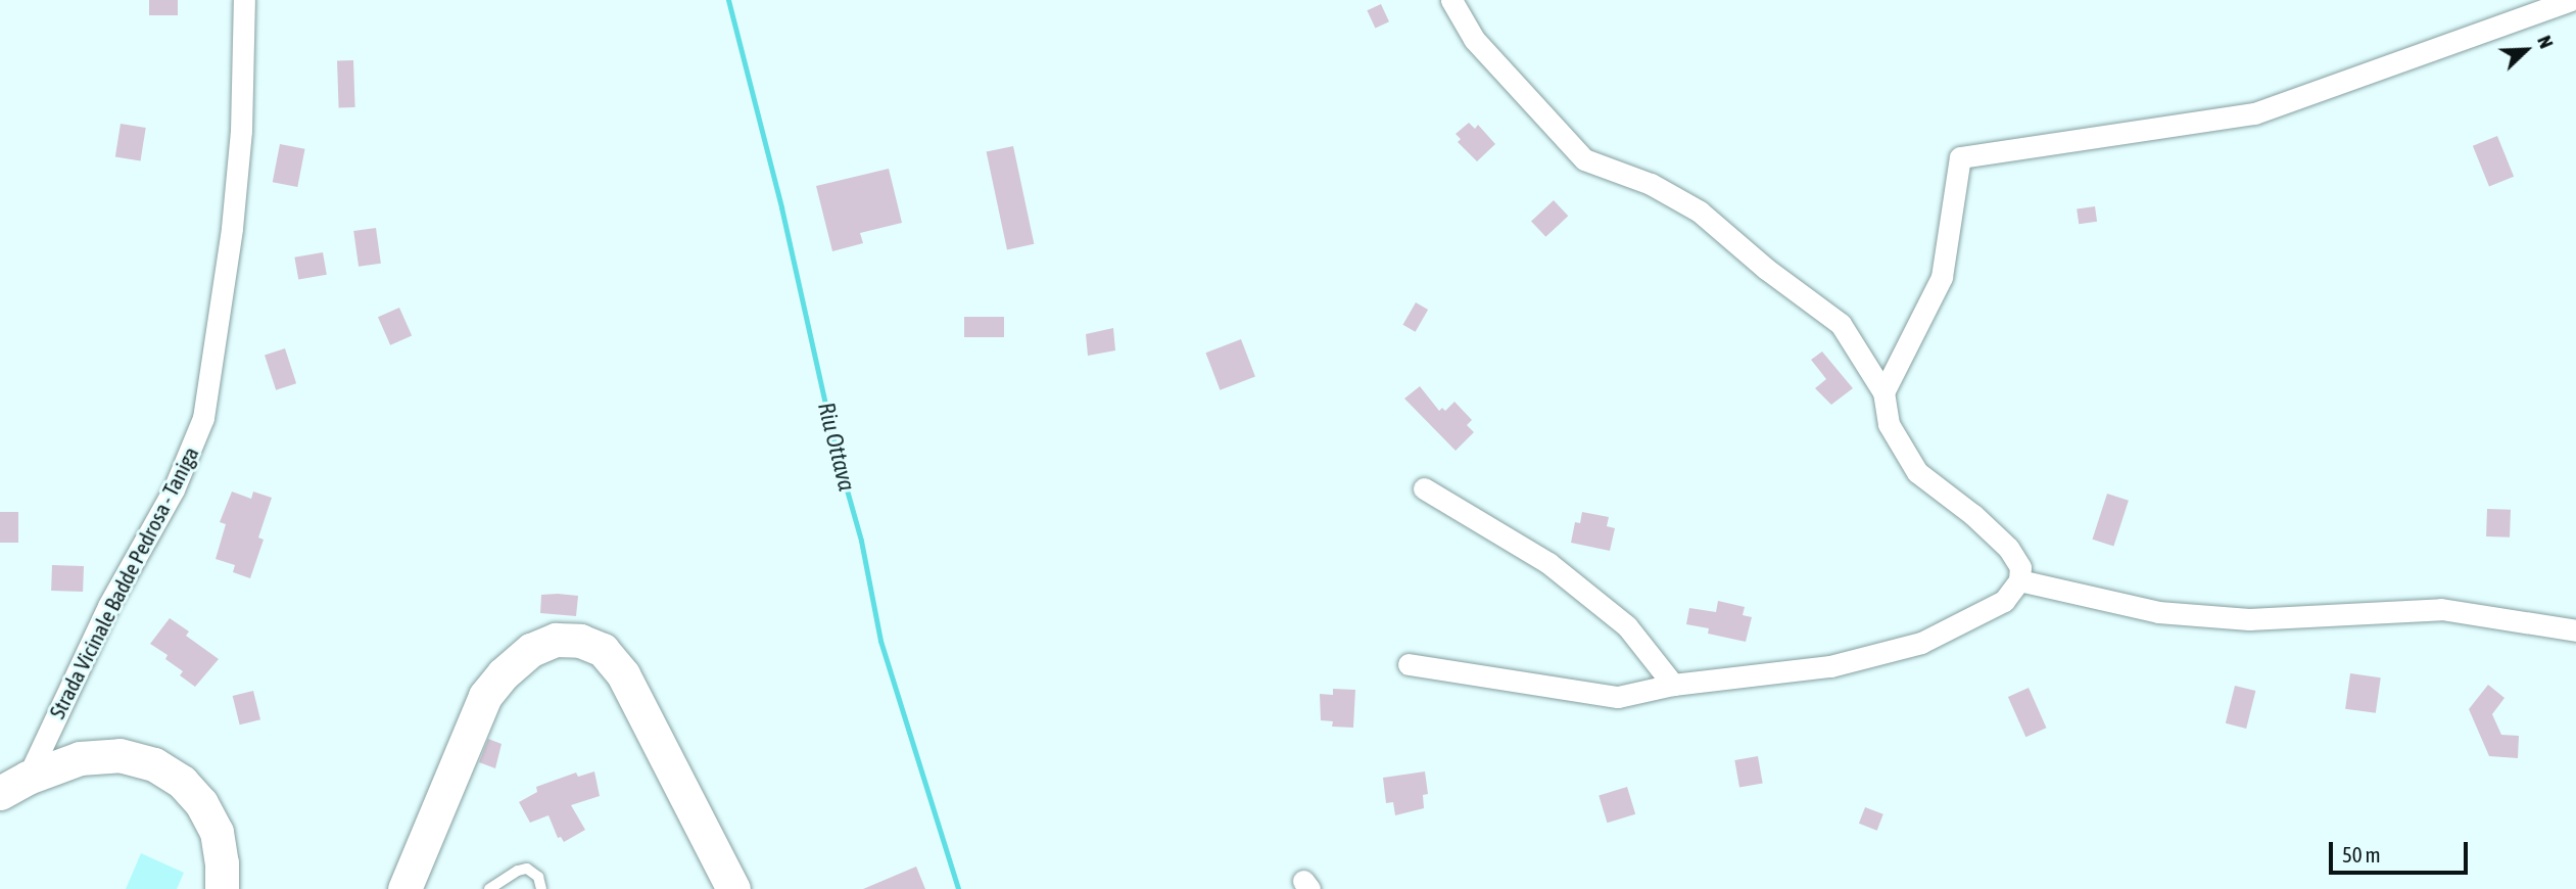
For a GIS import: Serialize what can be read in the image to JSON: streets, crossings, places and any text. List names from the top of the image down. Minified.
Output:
{"streets":{"street":["Strada Vicinale Badde Pedrosa - Taniga"]},"water":["Riu Ottava"],"scale_bar":"50 m","north":"top right"}
